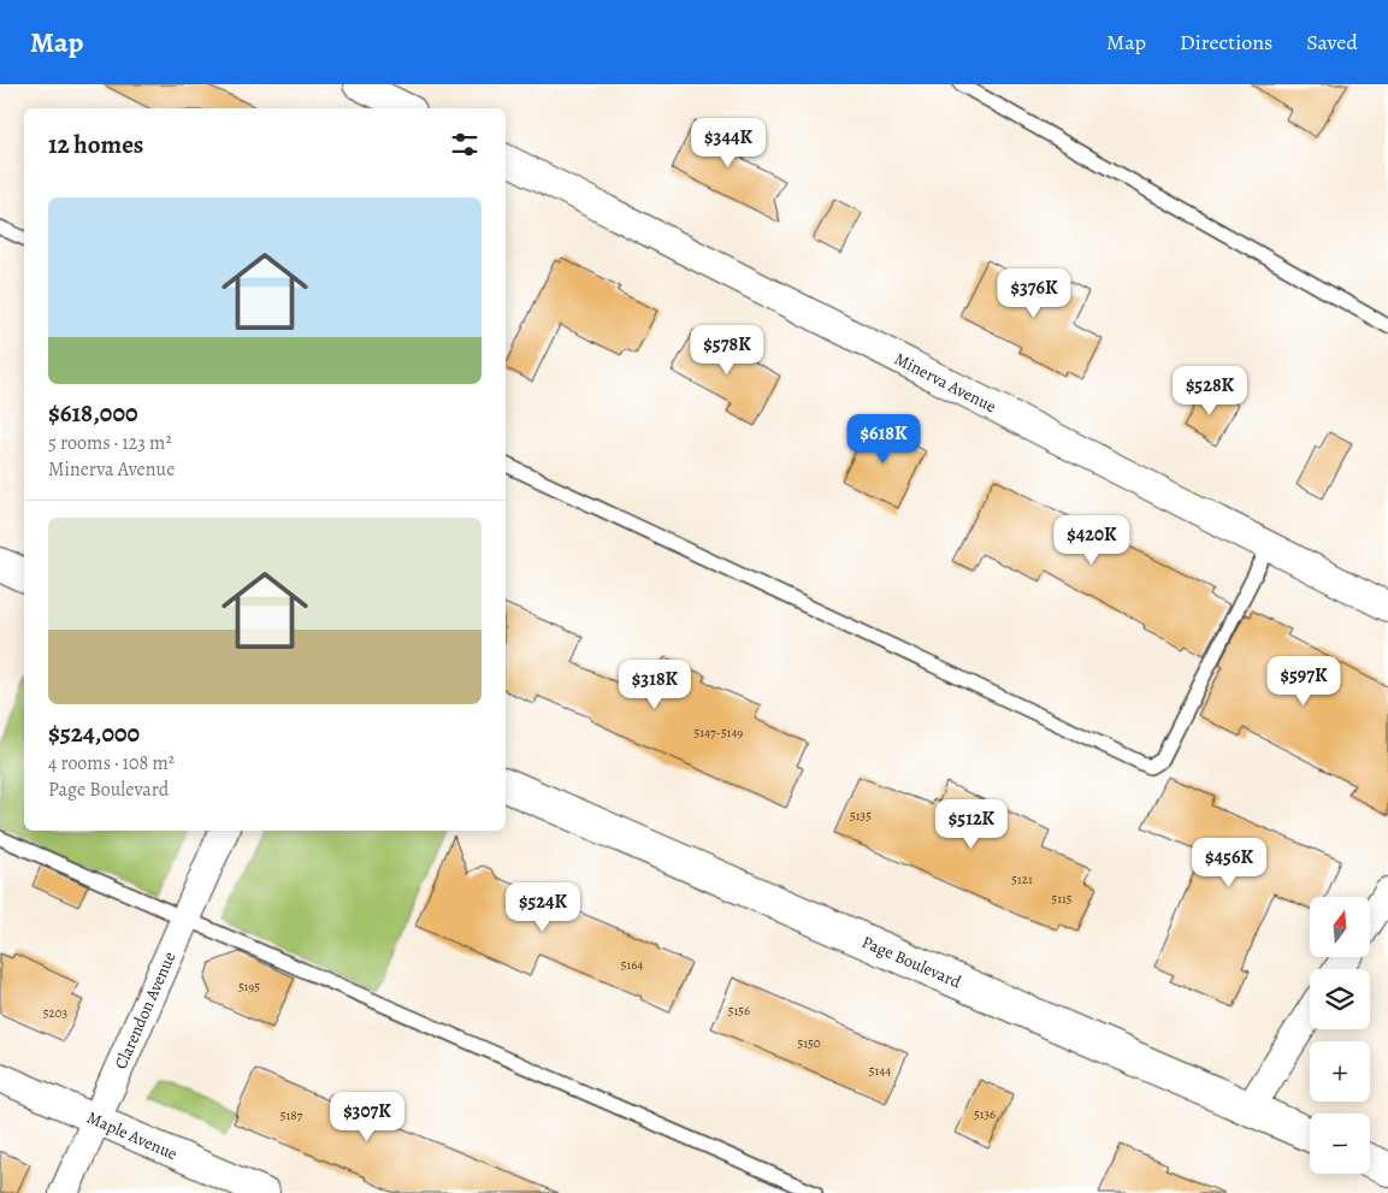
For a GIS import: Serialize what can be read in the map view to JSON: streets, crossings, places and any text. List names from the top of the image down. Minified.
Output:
{"streets":{"main road":["Page Boulevard"],"street":["Minerva Avenue","Clarendon Avenue","Maple Avenue"]},"crossings":[["Clarendon Avenue","Maple Avenue"]],"house_numbers":["5147-5149","5135","5121","5115","5164","5195","5156","5203","5150","5144","5136","5187"],"north":"top","page":{"header":"Map","nav":["Map","Directions","Saved"],"heading":"12 homes","price":["$344K","$376K","$578K","$528K","$618K","$420K","$597K","$318K","$512K","$456K","$524K","$307K"],"list":[{"name":"$618,000","note":"5 rooms · 123 m² · Minerva Avenue"},{"name":"$524,000","note":"4 rooms · 108 m² · Page Boulevard"}],"map_buttons":["+","−"]}}
